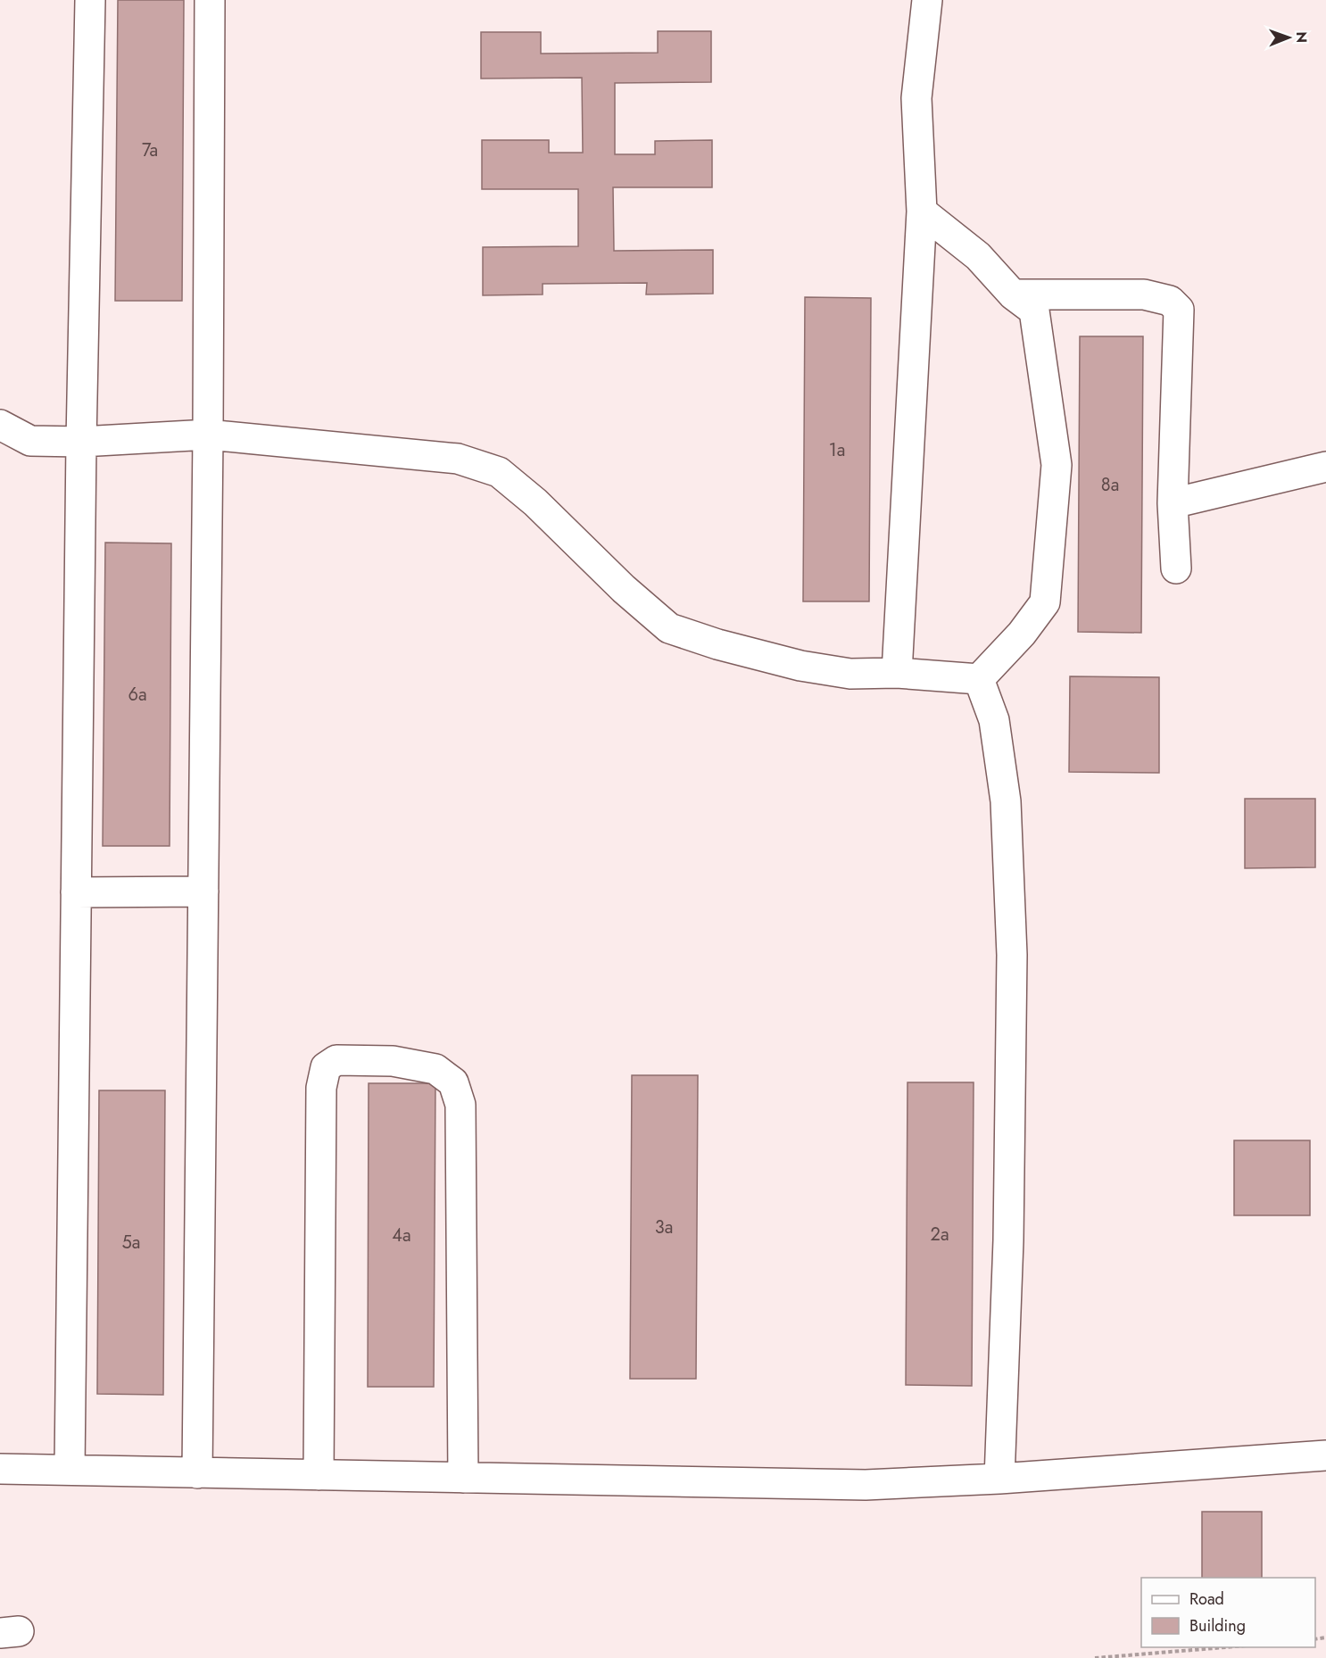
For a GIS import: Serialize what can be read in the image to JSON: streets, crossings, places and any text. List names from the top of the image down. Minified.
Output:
{"house_numbers":["7a","1a","8a","6a","3a","2a","4a","5a"],"legend":["Road","Building"],"north":"right"}
